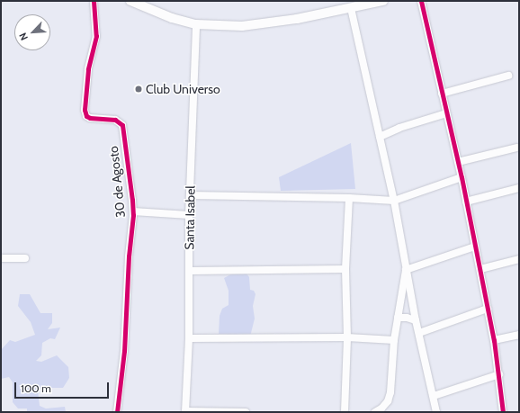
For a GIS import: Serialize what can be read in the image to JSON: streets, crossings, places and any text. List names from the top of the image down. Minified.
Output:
{"streets":{"street":["30 de Agosto","Santa Isabel"]},"places":["Club Universo"],"scale_bar":"100 m","north":"bottom left"}
